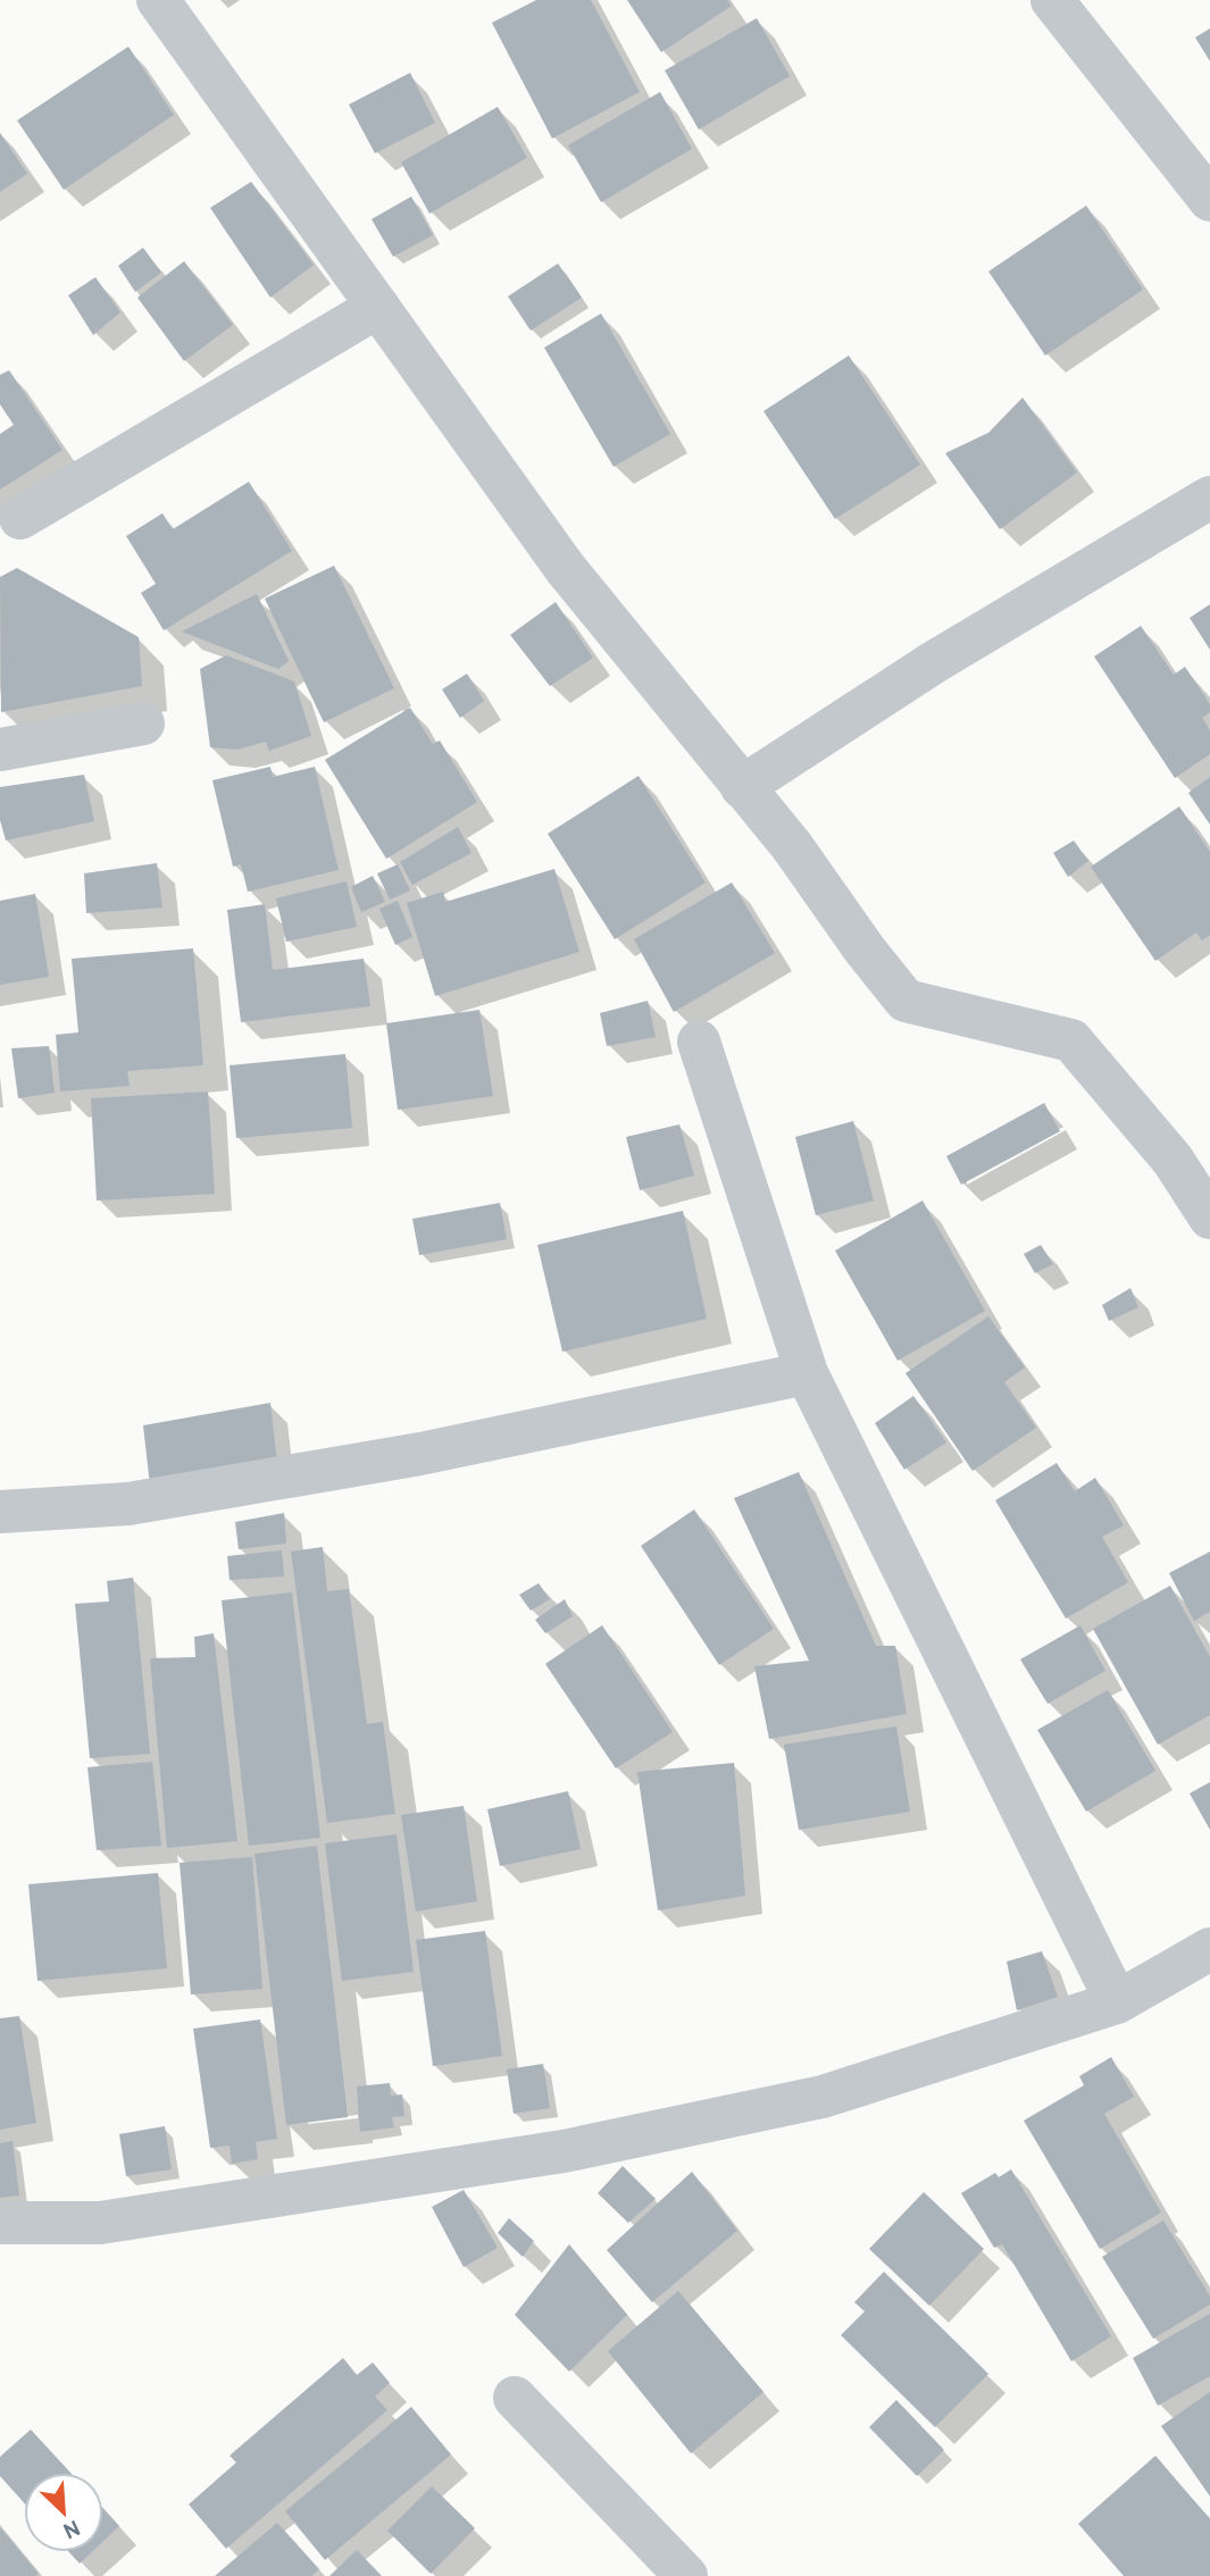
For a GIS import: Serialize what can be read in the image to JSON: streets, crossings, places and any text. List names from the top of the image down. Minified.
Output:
{"north":"bottom right"}
